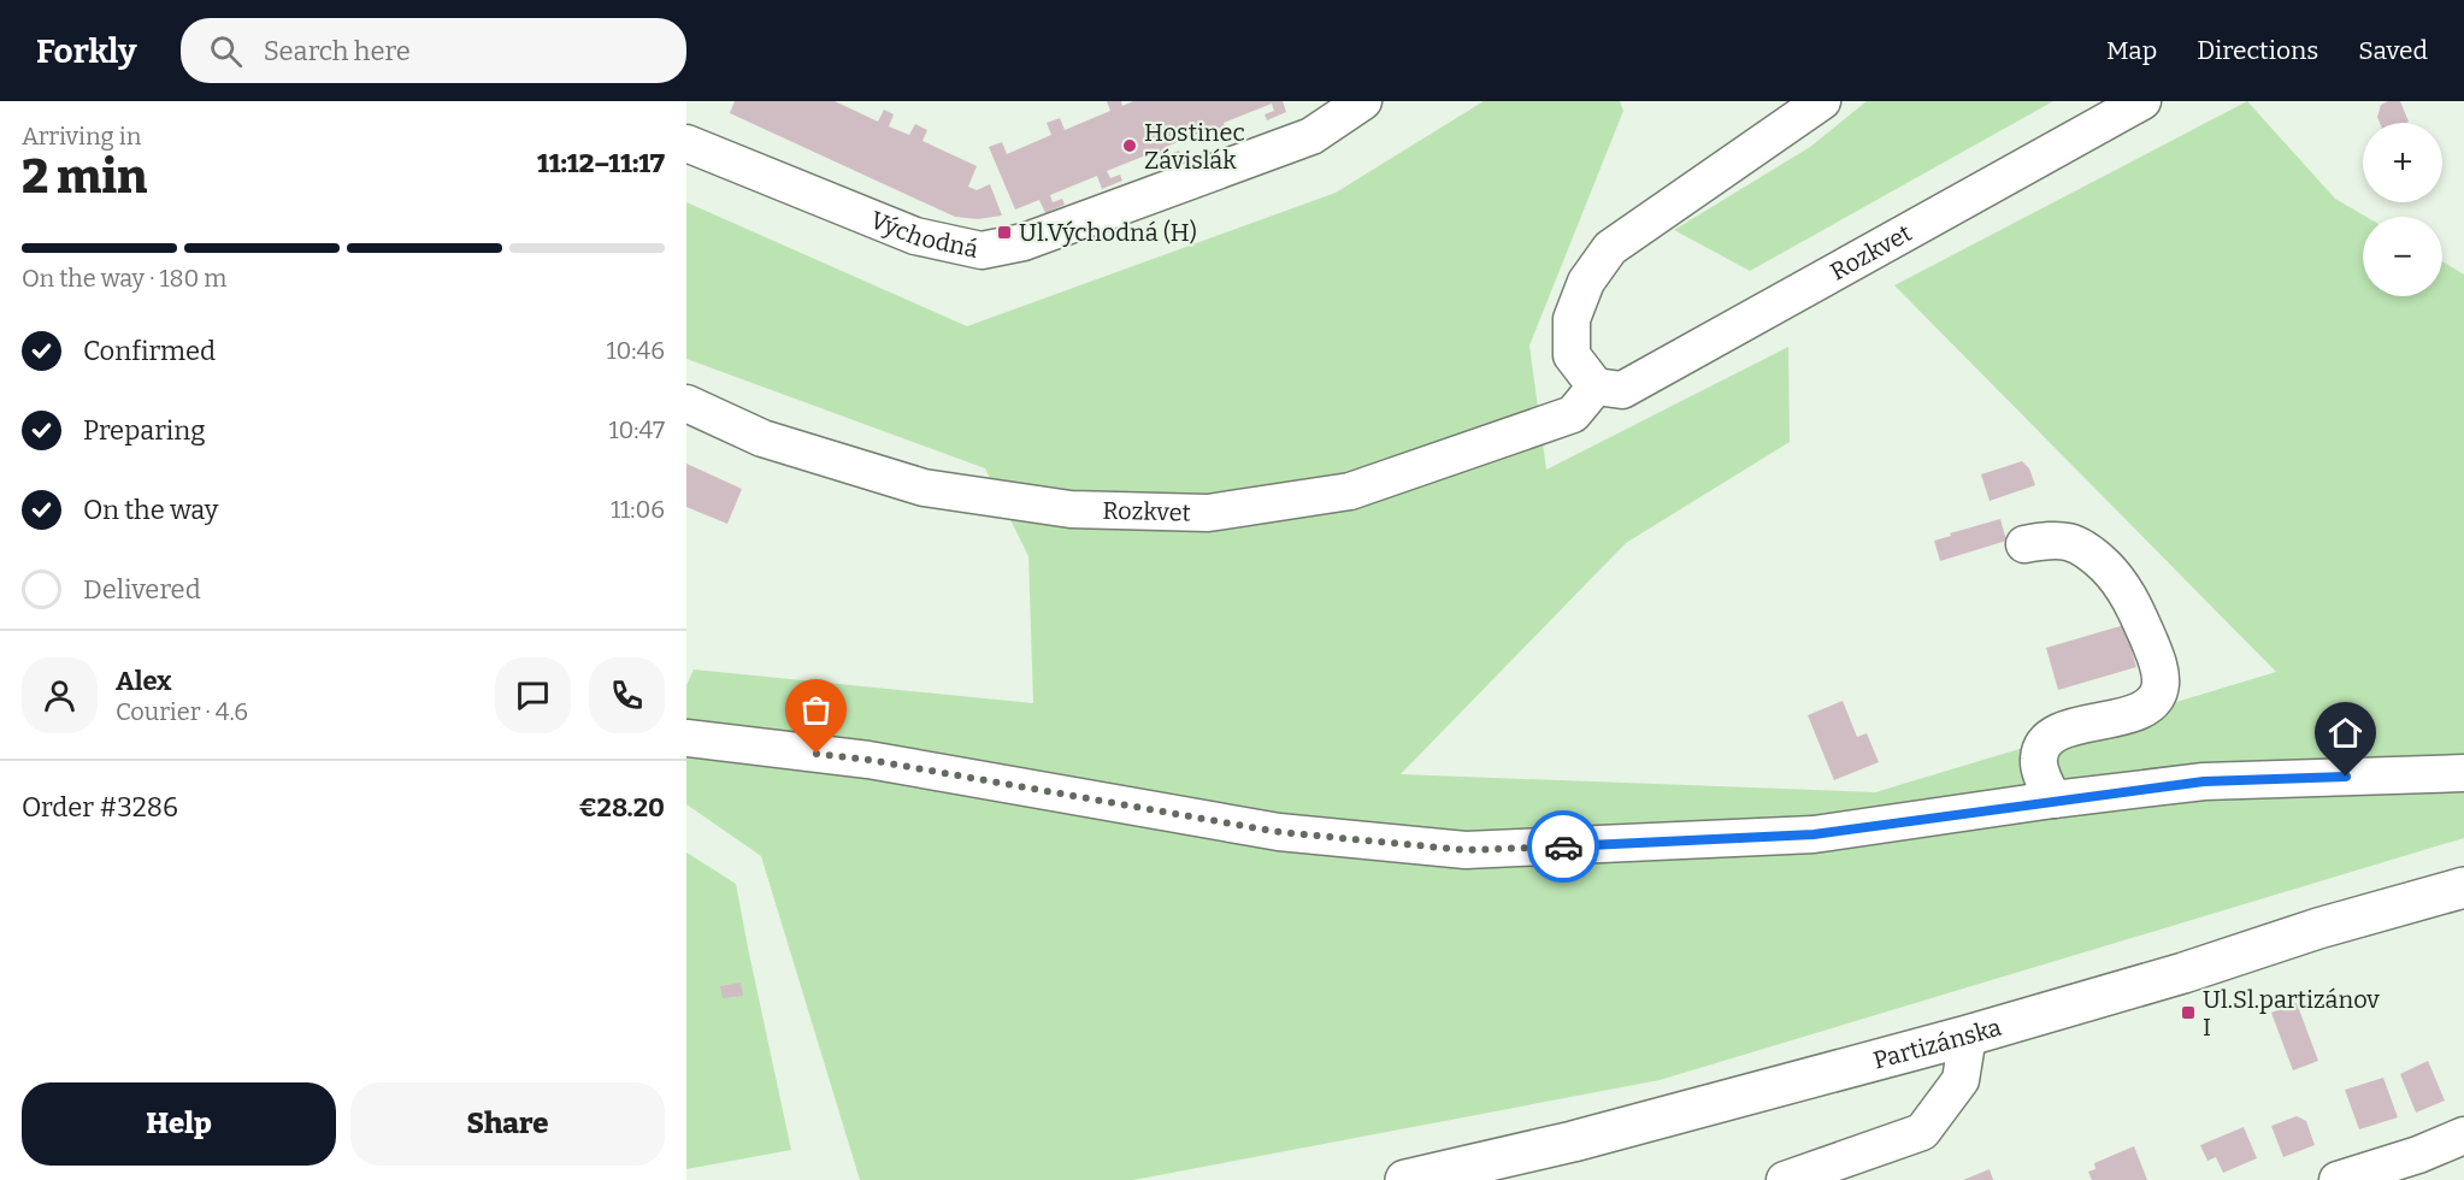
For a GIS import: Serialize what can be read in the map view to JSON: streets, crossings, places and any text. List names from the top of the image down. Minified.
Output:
{"streets":{"main road":["Partizánska"],"street":["Východná","Rozkvet"]},"places":{"other":["Hostinec Závislák"],"transit":["Ul.Východná (H)","Ul.Sl.partizánov I"]},"page":{"header":"Forkly","search":"Search here","nav":["Map","Directions","Saved"],"heading":["2 min","Arriving in","11:12–11:17"],"panel":["Alex","Courier · 4.6","Order #3286","€28.20"],"map_buttons":["+","−"],"bar":"On the way · 180 m","list":[["Confirmed","10:46"],["Preparing","10:47"],["On the way","11:06"],"Delivered"],"buttons":["Help","Share"]}}
